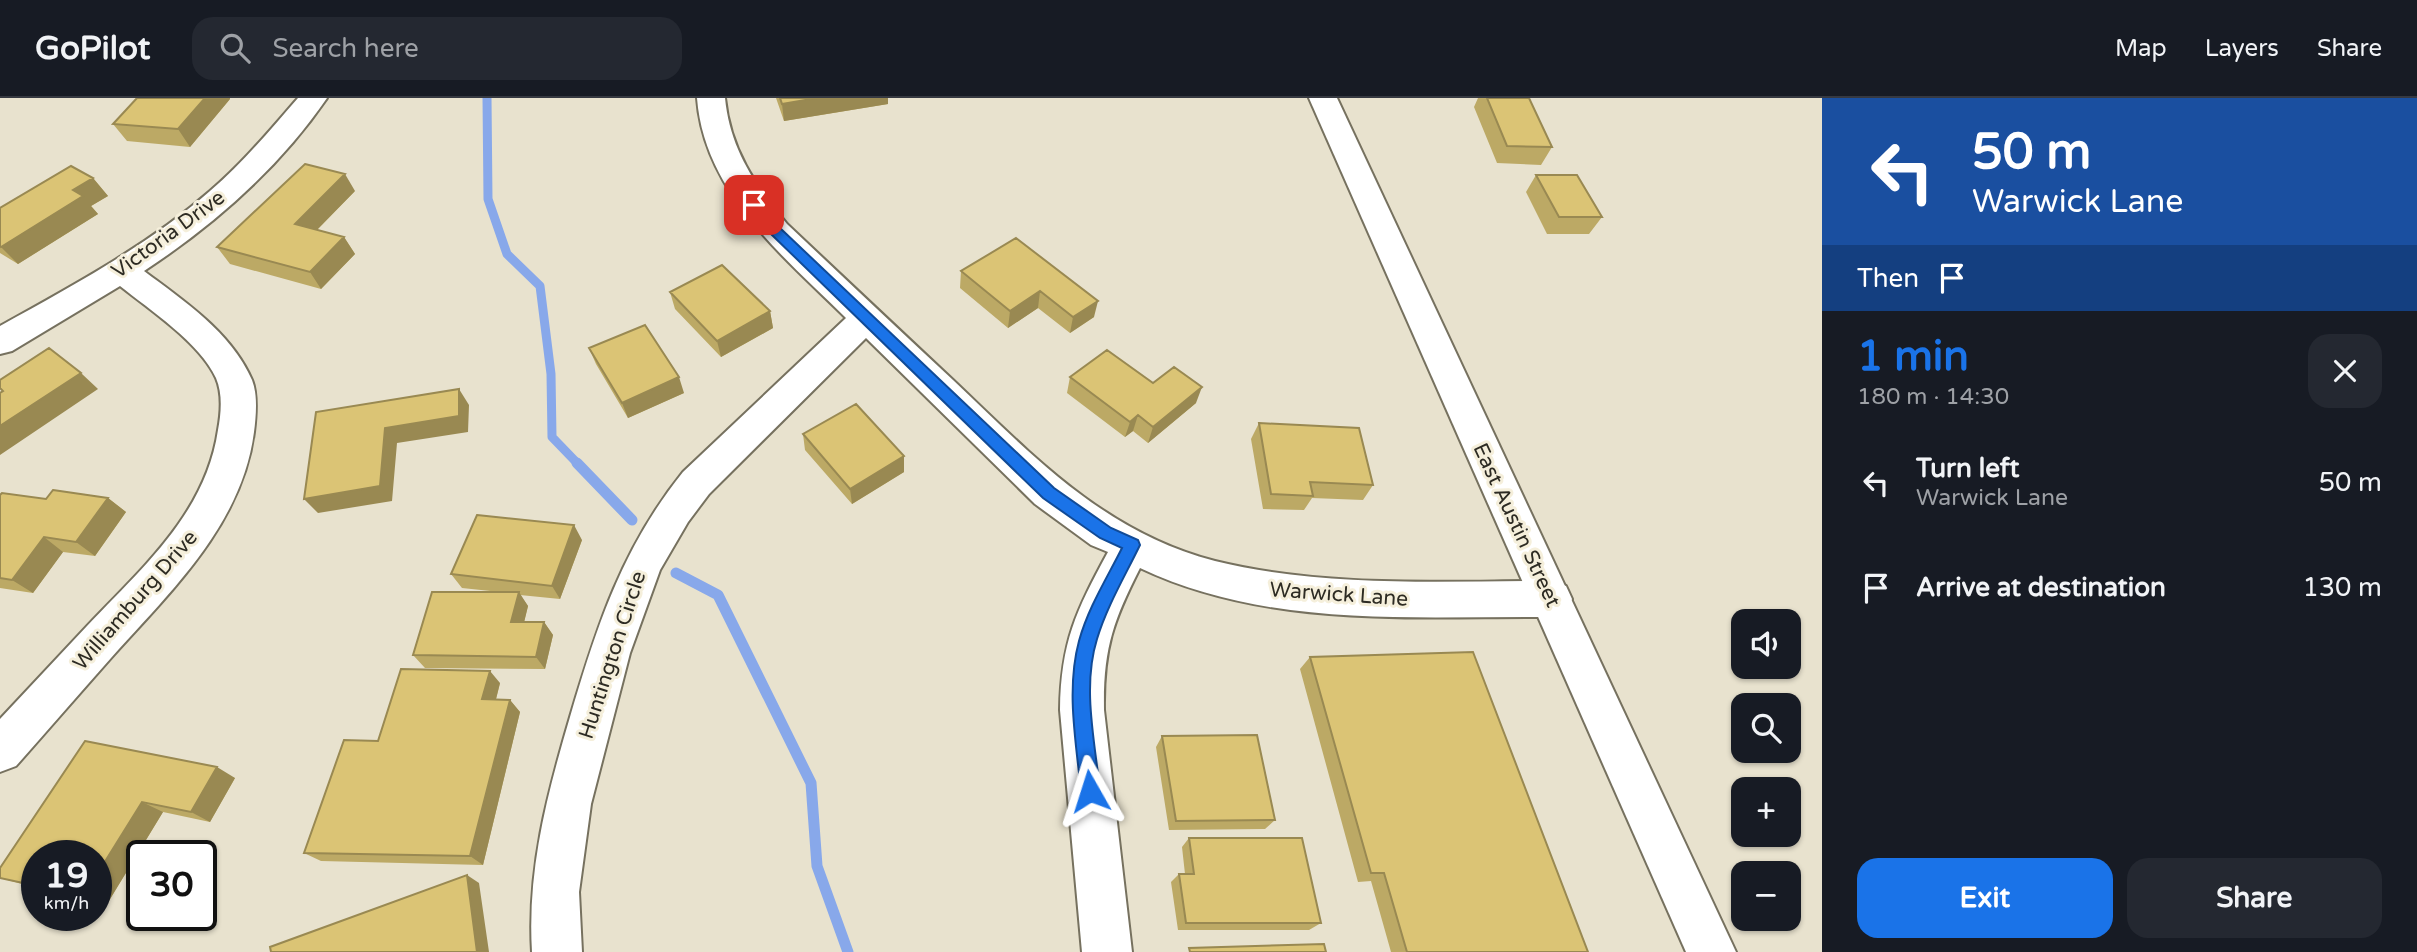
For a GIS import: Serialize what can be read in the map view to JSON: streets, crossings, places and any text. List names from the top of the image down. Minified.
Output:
{"streets":{"street":["Victoria Drive","East Austin Street","Warwick Lane","Williamburg Drive","Huntington Circle"]},"crossings":[["Victoria Drive","Williamburg Drive"],["East Austin Street","Warwick Lane"],["Warwick Lane","Huntington Circle"]],"page":{"header":"GoPilot","search":"Search here","nav":["Map","Layers","Share"],"turn":["50 m","Warwick Lane"],"then":"Then","heading":["1 min","180 m · 14:30"],"list":[{"name":"Turn left","note":"Warwick Lane","value":"50 m"},{"name":"Arrive at destination","value":"130 m"}],"map_buttons":["+","−"],"speed":"19 km/h","limit":"30","buttons":["Exit","Share"]}}
